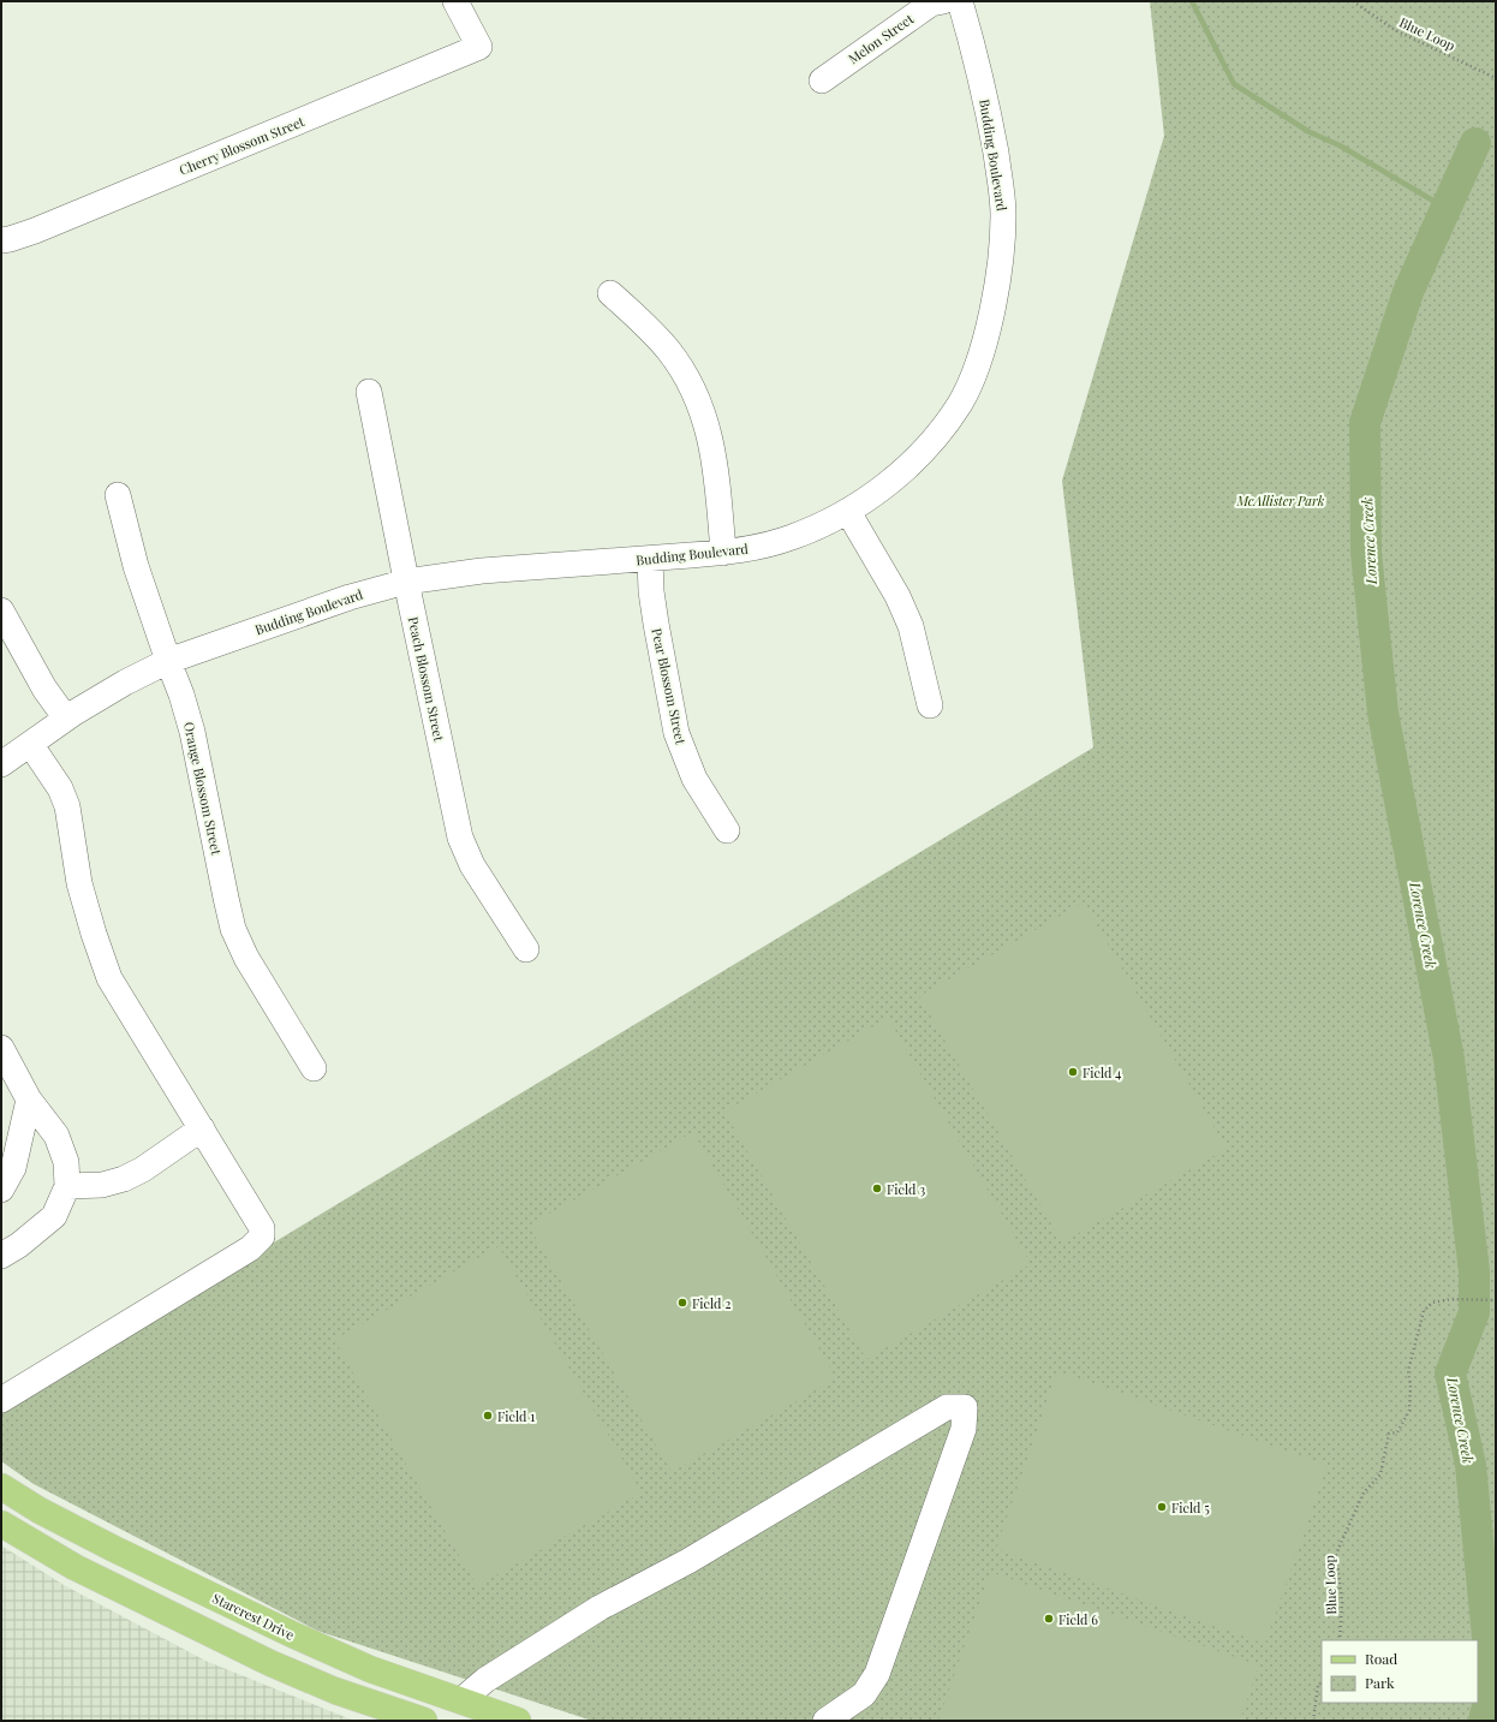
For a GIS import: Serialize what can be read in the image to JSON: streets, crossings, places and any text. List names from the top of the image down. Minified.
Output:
{"streets":{"main road":["Starcrest Drive"],"street":["Melon Street","Cherry Blossom Street","Budding Boulevard","Peach Blossom Street","Pear Blossom Street","Orange Blossom Street"],"path":["Blue Loop"]},"crossings":[["Budding Boulevard","Peach Blossom Street"],["Budding Boulevard","Pear Blossom Street"],["Budding Boulevard","Orange Blossom Street"]],"water":["Lorence Creek"],"parks":["McAllister Park"],"places":["Field 4","Field 3","Field 2","Field 1","Field 5","Field 6"],"legend":["Road","Park"]}
